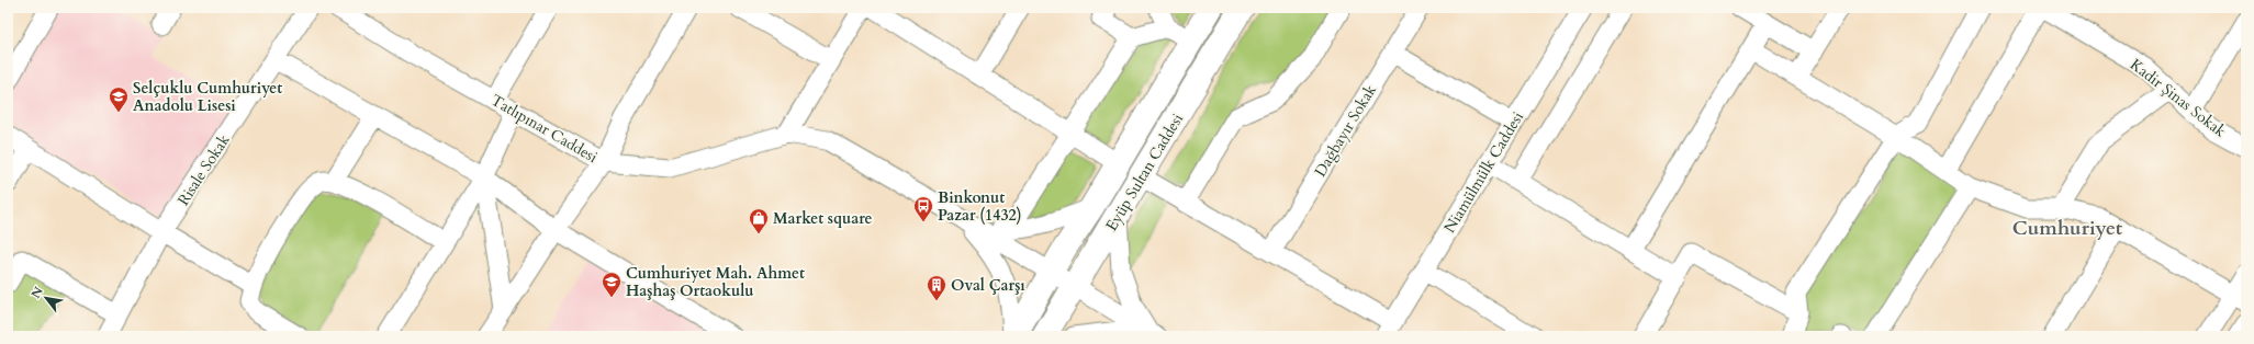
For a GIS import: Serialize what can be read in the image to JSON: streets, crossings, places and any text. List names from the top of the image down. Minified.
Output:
{"streets":{"main road":["Eyüp Sultan Caddesi"],"street":["Kadir Şinas Sokak","Tatlıpınar Caddesi","Dağbayır Sokak","Risale Sokak","Niamülmülk Caddesi"]},"districts":["Cumhuriyet"],"places":{"school or university":["Selçuklu Cumhuriyet Anadolu Lisesi","Cumhuriyet Mah. Ahmet Haşhaş Ortaokulu"],"bus stop":["Binkonut Pazar (1432)"],"shop":["Market square"],"building":["Oval Çarşı"]},"north":"top left"}
